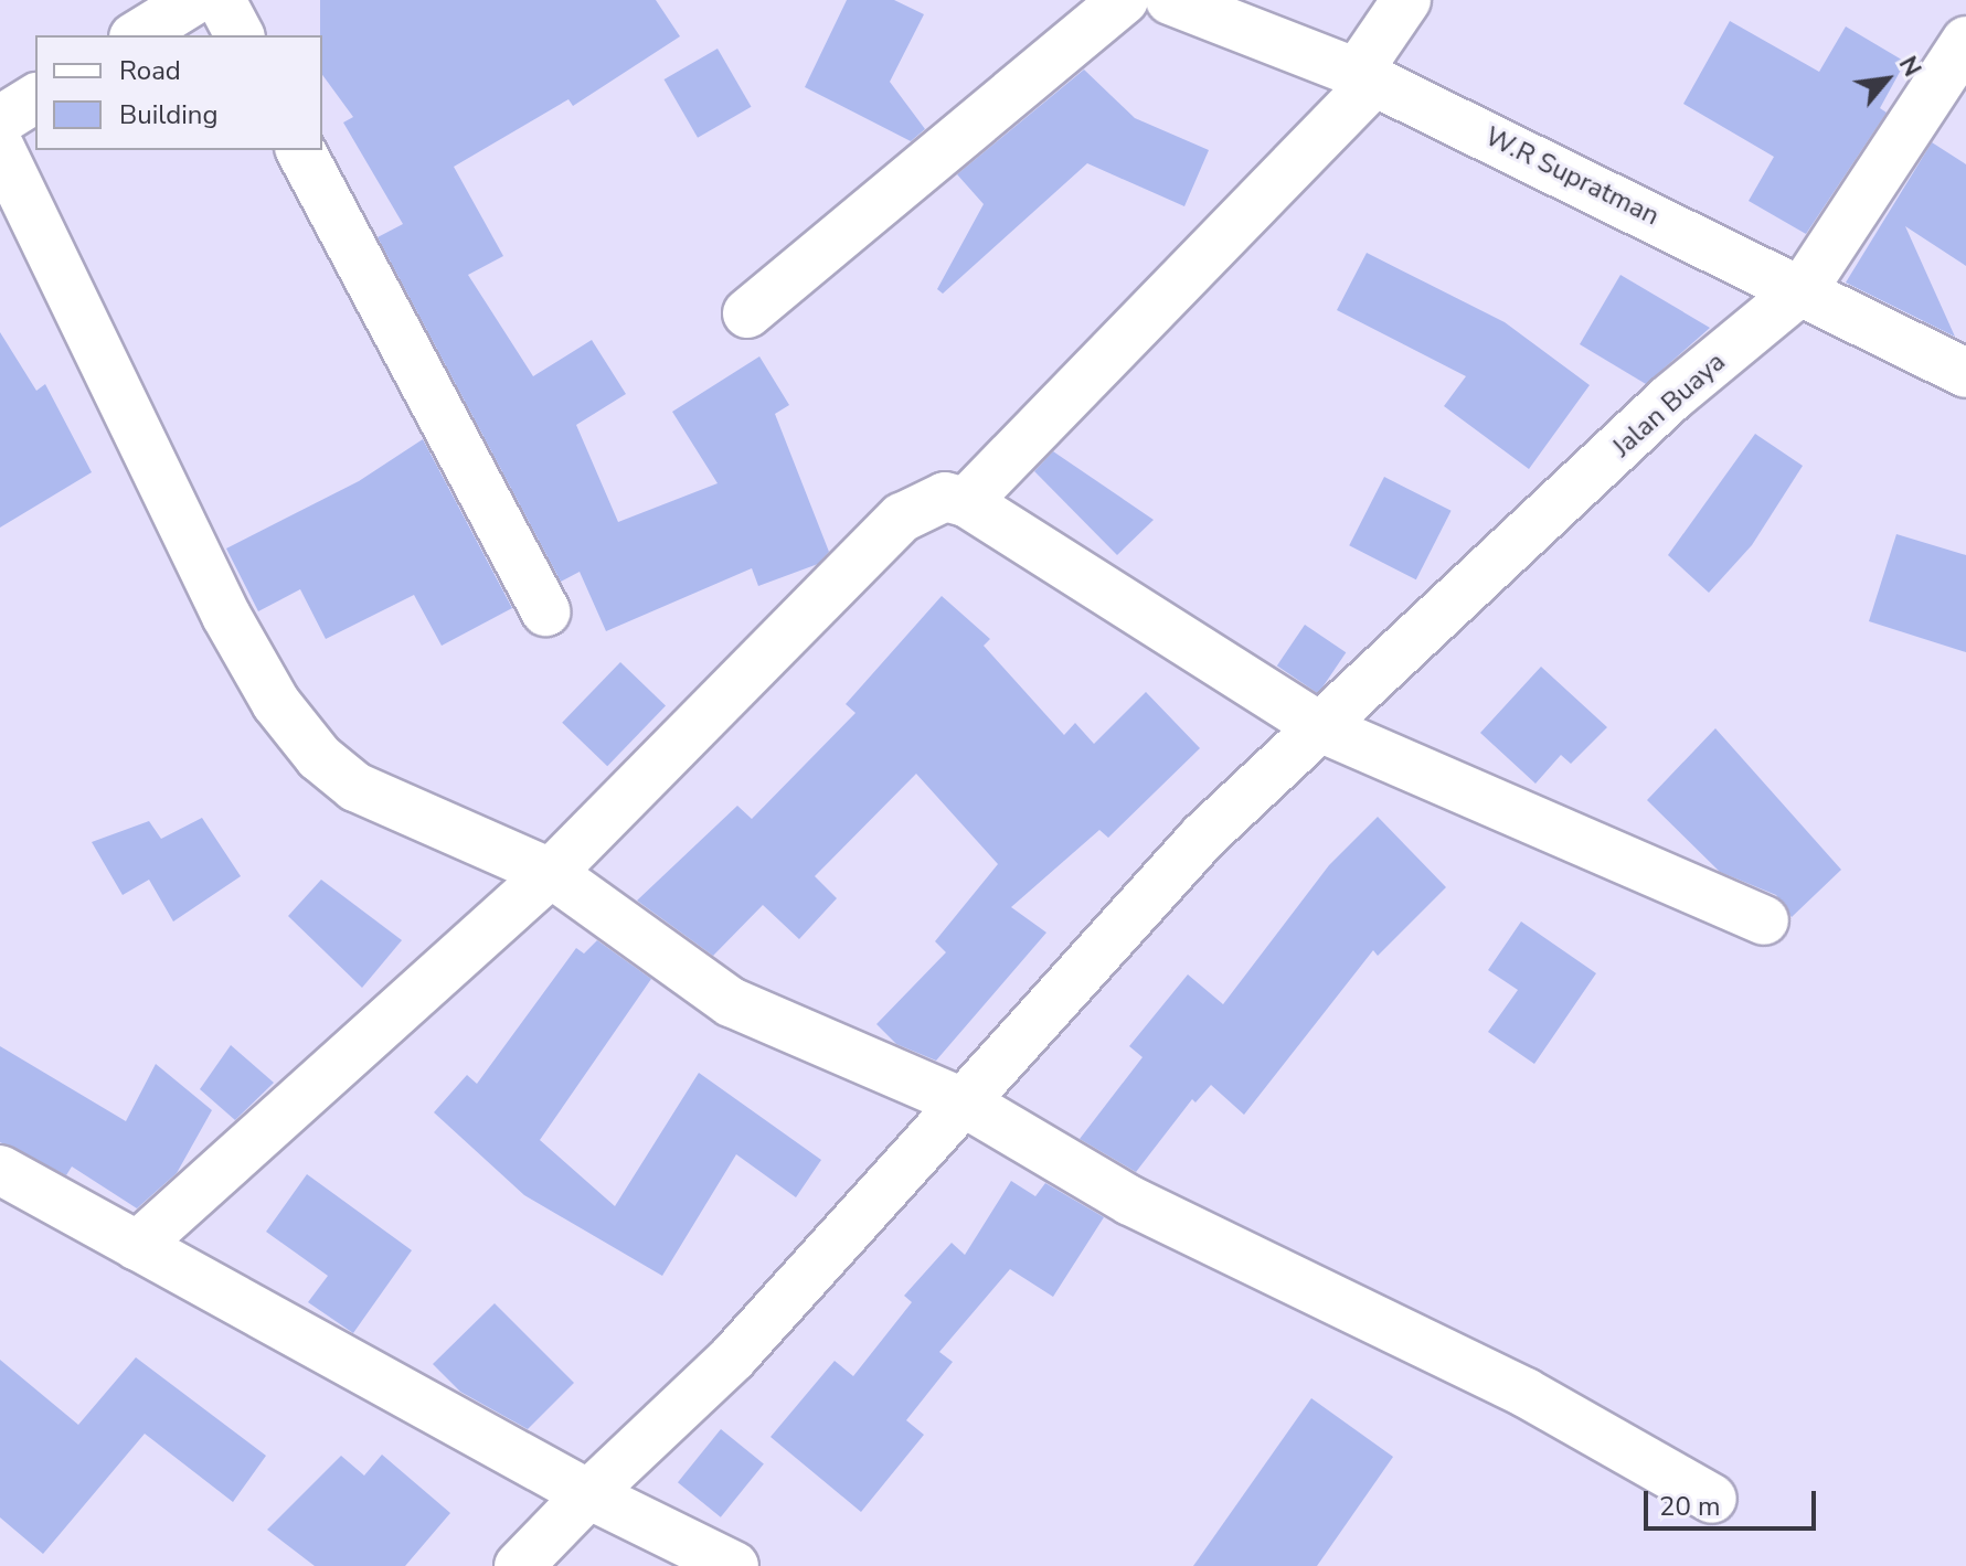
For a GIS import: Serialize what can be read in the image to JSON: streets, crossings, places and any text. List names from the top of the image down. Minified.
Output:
{"streets":{"street":["W.R Supratman","Jalan Buaya"]},"crossings":[["W.R Supratman","Jalan Buaya"]],"legend":["Road","Building"],"scale_bar":"20 m","north":"top right"}
